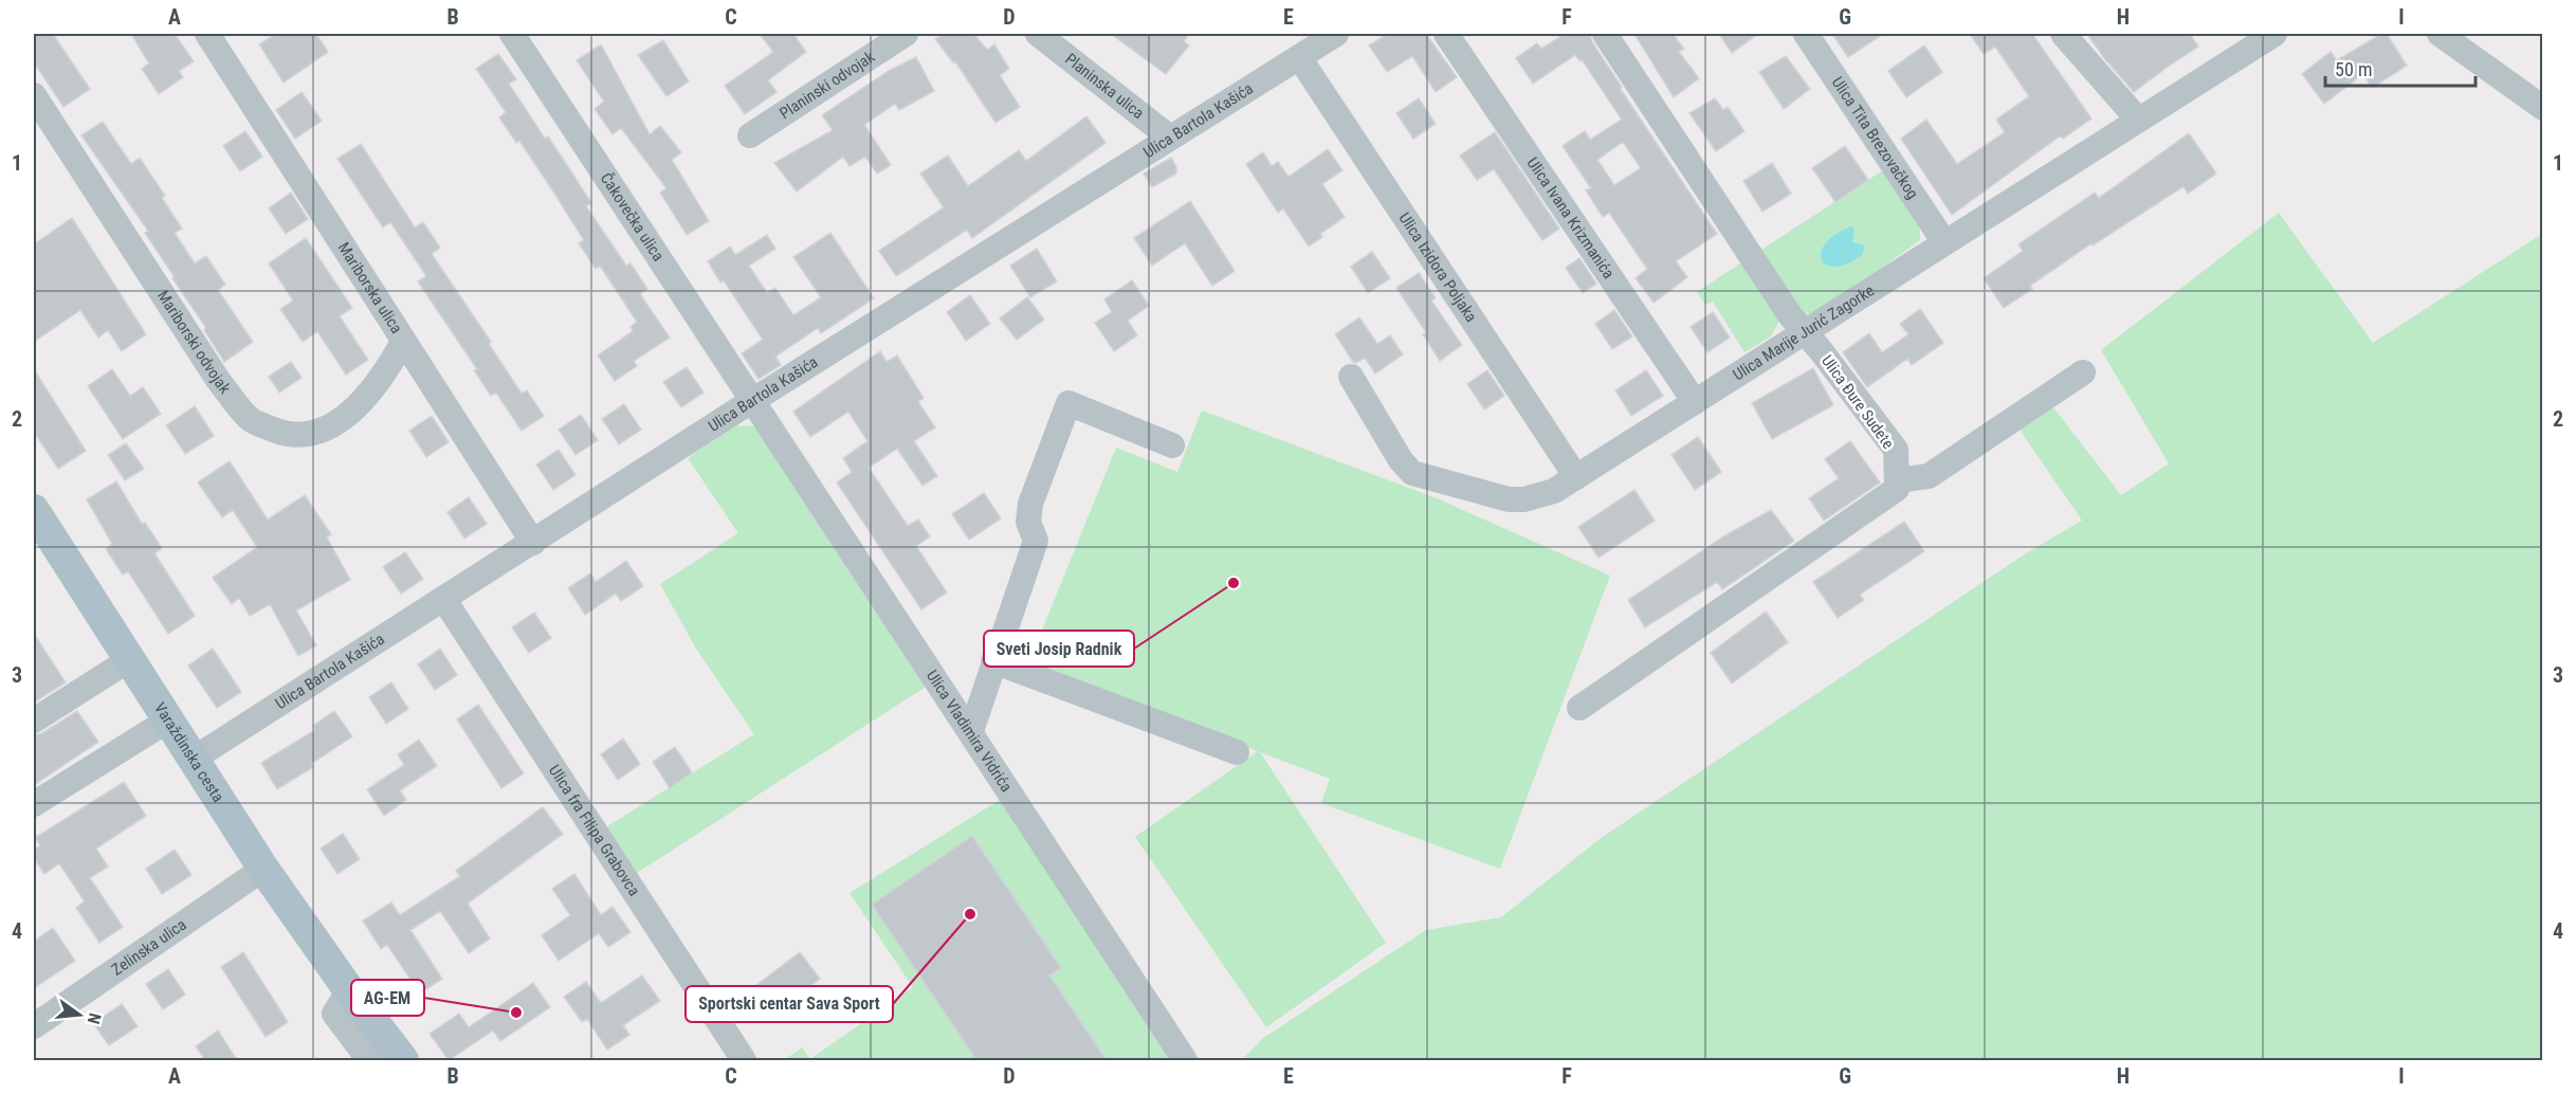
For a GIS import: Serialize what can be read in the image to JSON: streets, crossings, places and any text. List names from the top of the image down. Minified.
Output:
{"streets":{"main road":["Varaždinska cesta"],"street":["Planinski odvojak","Planinska ulica","Ulica Bartola Kašića","Ulica Tita Brezovačkog","Čakovečka ulica","Ulica Ivana Krizmanića","Ulica Izidora Poljaka","Mariborska ulica","Ulica Marije Jurić Zagorke","Mariborski odvojak","Ulica Đure Sudete","Ulica Vladimira Vidrića","Ulica fra Filipa Grabovca","Zelinska ulica"]},"crossings":[["Planinska ulica","Ulica Bartola Kašića"],["Ulica Bartola Kašića","Čakovečka ulica"],["Ulica Bartola Kašića","Ulica Izidora Poljaka"],["Ulica Bartola Kašića","Mariborska ulica"],["Ulica Bartola Kašića","Ulica Vladimira Vidrića"],["Ulica Bartola Kašića","Varaždinska cesta"],["Ulica Bartola Kašića","Ulica fra Filipa Grabovca"],["Ulica Tita Brezovačkog","Ulica Marije Jurić Zagorke"],["Čakovečka ulica","Ulica Vladimira Vidrića"],["Ulica Ivana Krizmanića","Ulica Marije Jurić Zagorke"],["Ulica Izidora Poljaka","Ulica Marije Jurić Zagorke"],["Mariborska ulica","Mariborski odvojak"],["Ulica Marije Jurić Zagorke","Ulica Đure Sudete"],["Varaždinska cesta","Zelinska ulica"]],"places":["Sveti Josip Radnik","Sportski centar Sava Sport","AG-EM"],"scale_bar":"50 m","north":"right","grid":{"columns":["A","B","C","D","E","F","G","H","I"],"rows":["1","2","3","4"]}}
